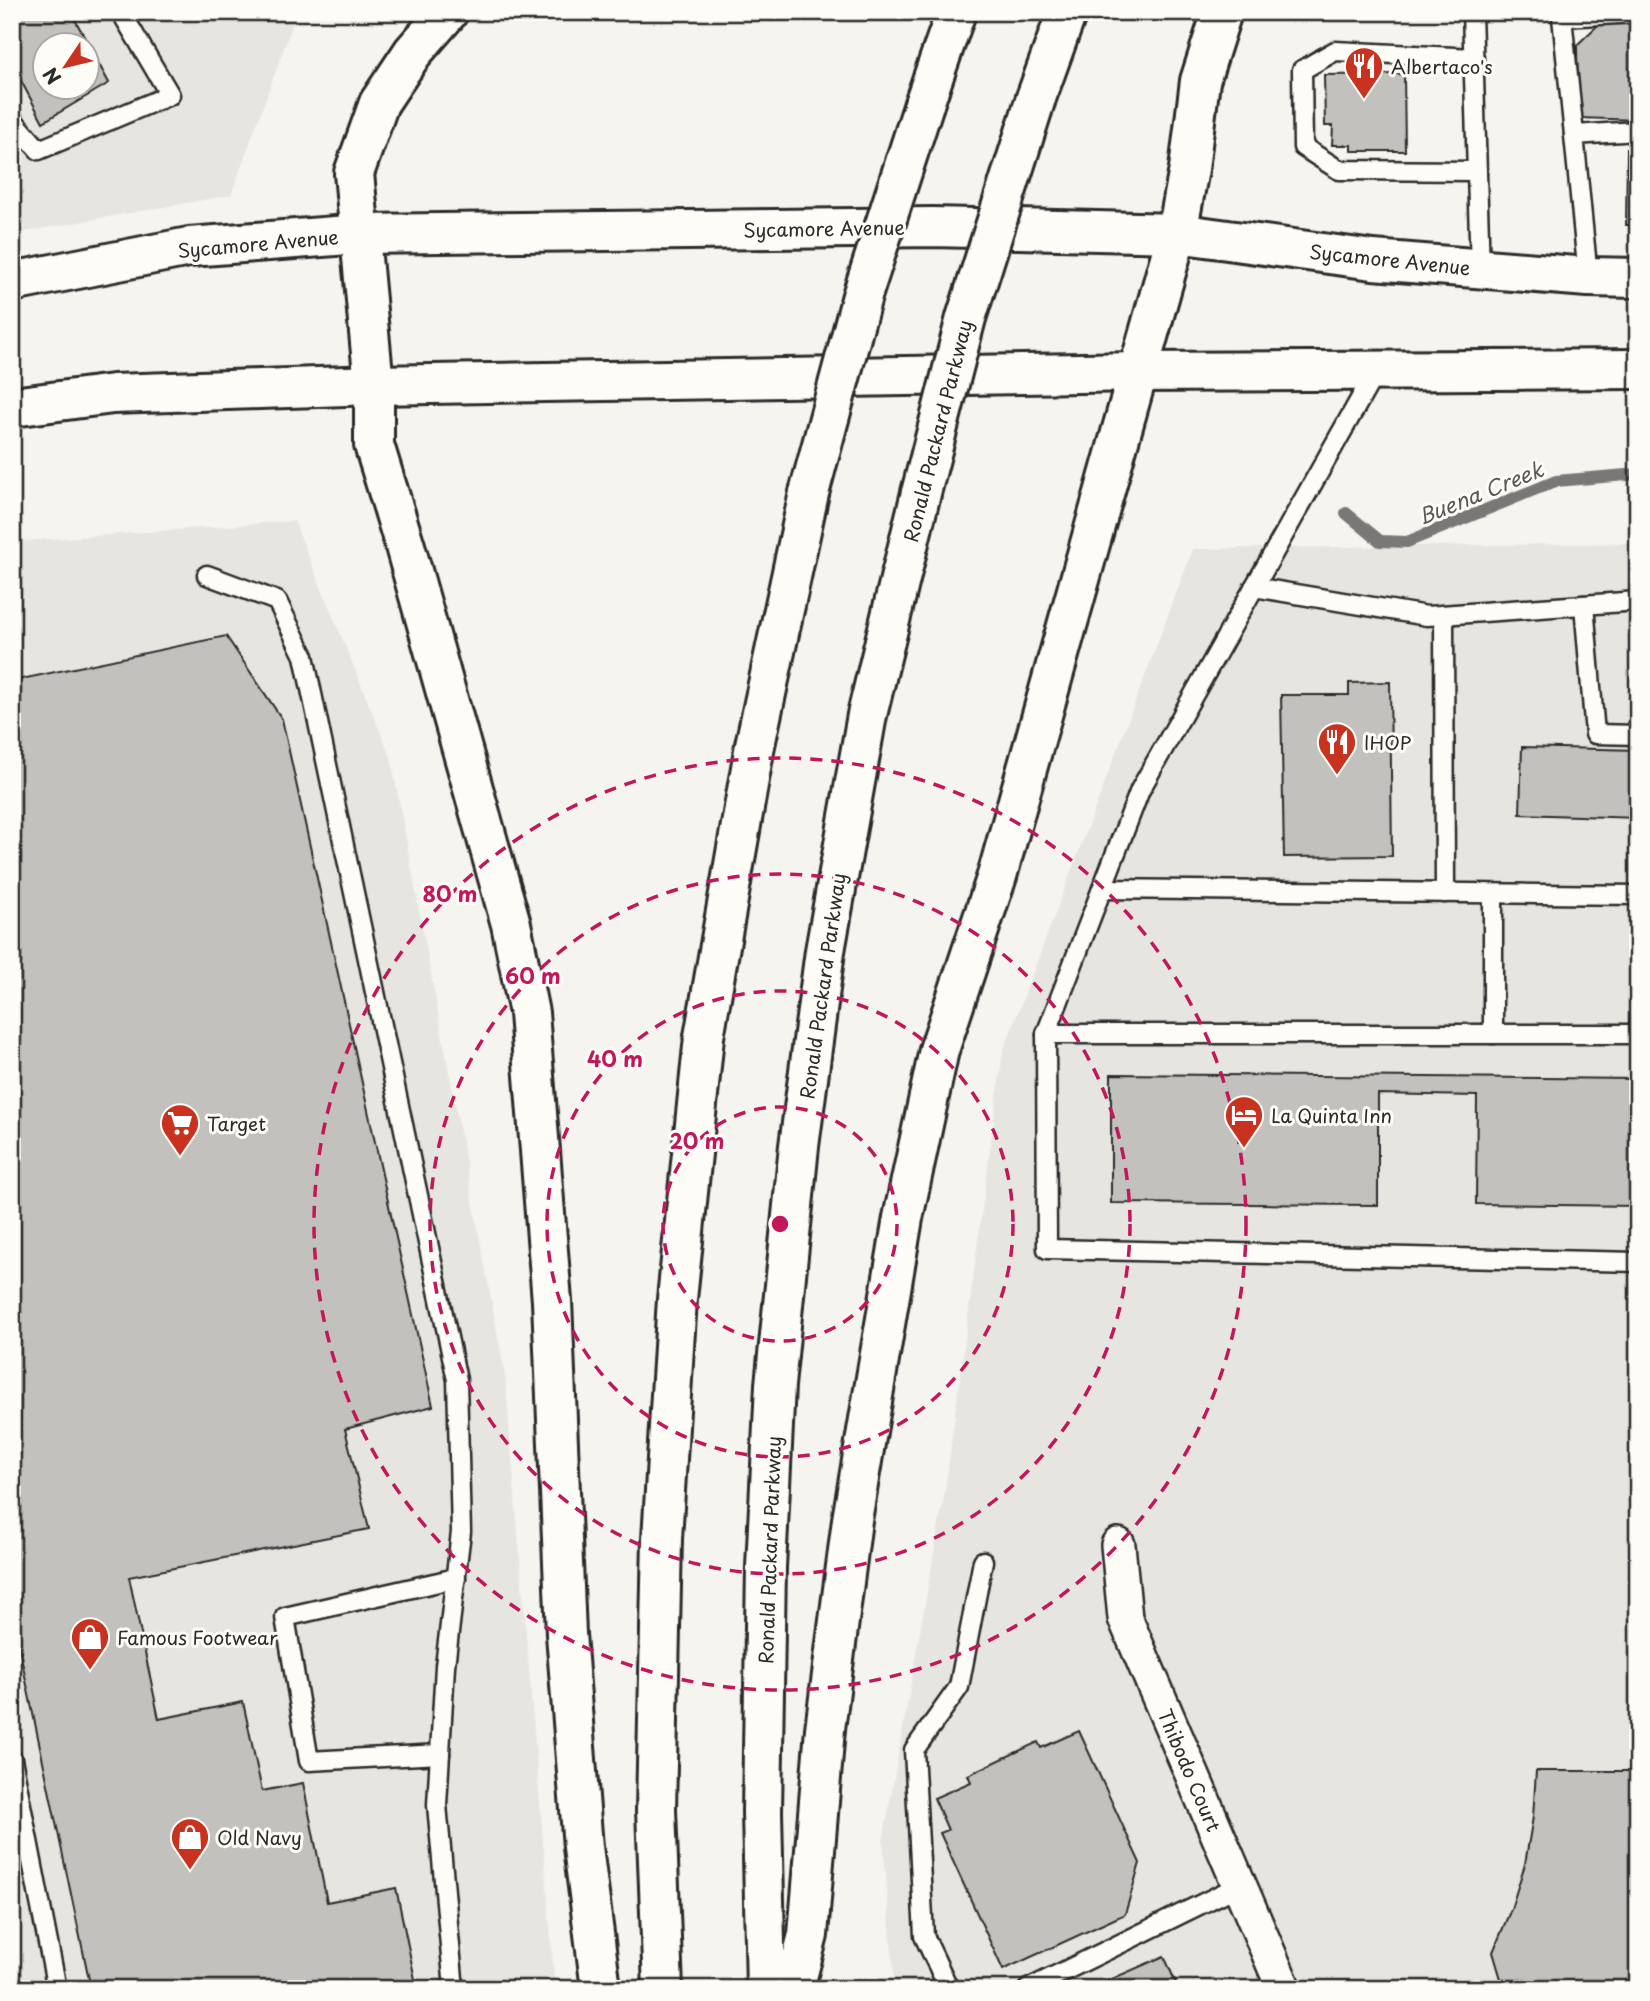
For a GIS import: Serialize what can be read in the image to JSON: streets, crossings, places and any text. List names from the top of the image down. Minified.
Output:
{"streets":{"main road":["Sycamore Avenue","Ronald Packard Parkway"],"street":["Thibodo Court"]},"water":["Buena Creek"],"places":{"restaurant":["Albertaco's","IHOP"],"hotel":["La Quinta Inn"],"supermarket":["Target"],"shop":["Famous Footwear","Old Navy"]},"north":"bottom left","rings":["80 m","60 m","40 m","20 m"]}
